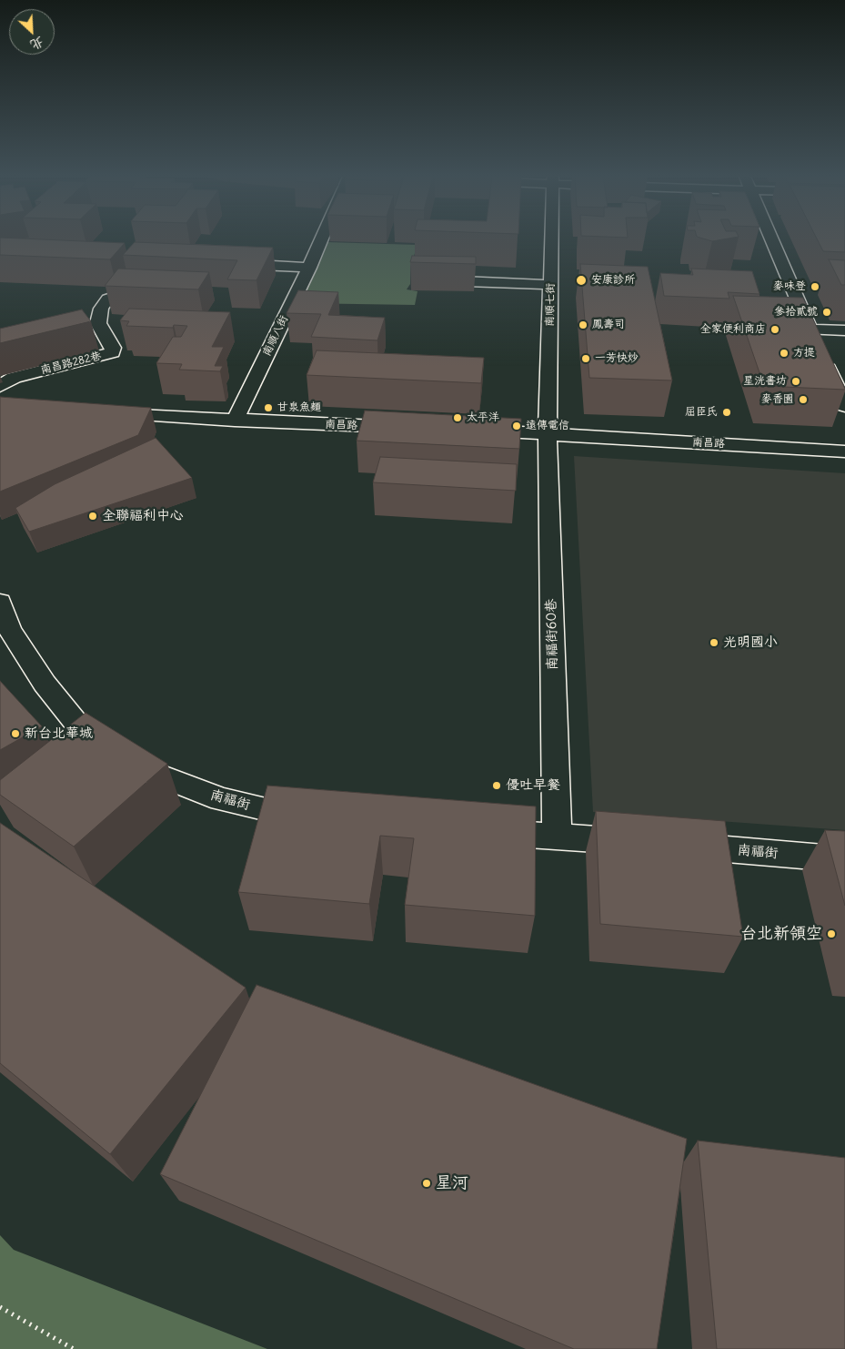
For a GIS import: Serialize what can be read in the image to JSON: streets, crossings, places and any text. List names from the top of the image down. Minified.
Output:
{"streets":{"street":["南順七街","南順八街","南昌路282巷","南昌路","南福街60巷","南福街"]},"crossings":[["南順七街","南昌路"],["南順七街","南福街60巷"],["南順八街","南昌路"],["南昌路","南福街60巷"],["南福街60巷","南福街"]],"places":["安康診所","麥味登","參拾貳號","鳳壽司","全家便利商店","方提","一芳快炒","星洸書坊","麥香園","甘泉魚麵","屈臣氏","太平洋","遠傳電信","全聯福利中心","光明國小","新台北華城","優吐早餐","台北新領空","星河"],"north":"bottom right"}
